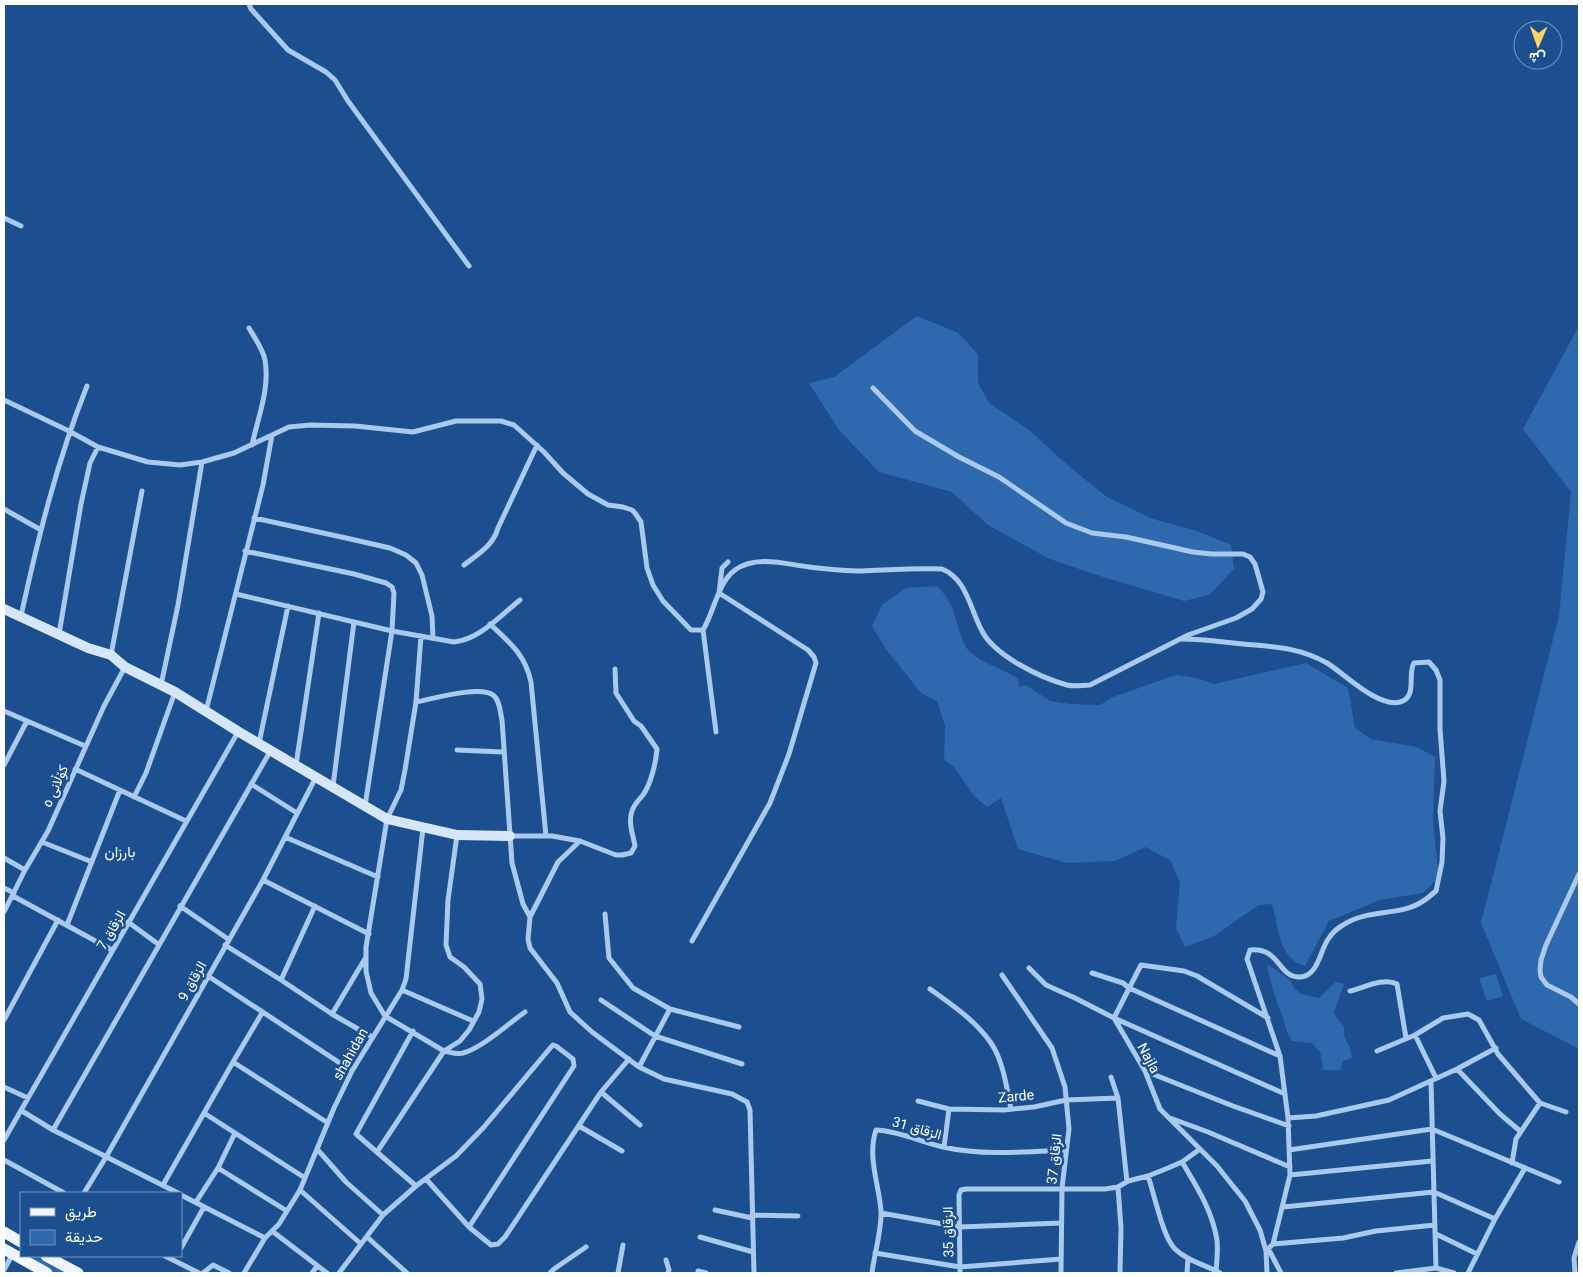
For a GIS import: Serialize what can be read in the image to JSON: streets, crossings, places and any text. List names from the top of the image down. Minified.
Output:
{"streets":{"street":["کۆڵانی ٥","الزقاق 7","الزقاق 9","shahidan","Najla","Zarde","الزقاق 31","الزقاق 37","الزقاق 35"]},"crossings":[["Zarde","الزقاق 37"],["الزقاق 31","الزقاق 37"],["الزقاق 37","الزقاق 35"]],"districts":["بارزان"],"legend":["طريق","حديقة"],"north":"bottom"}
